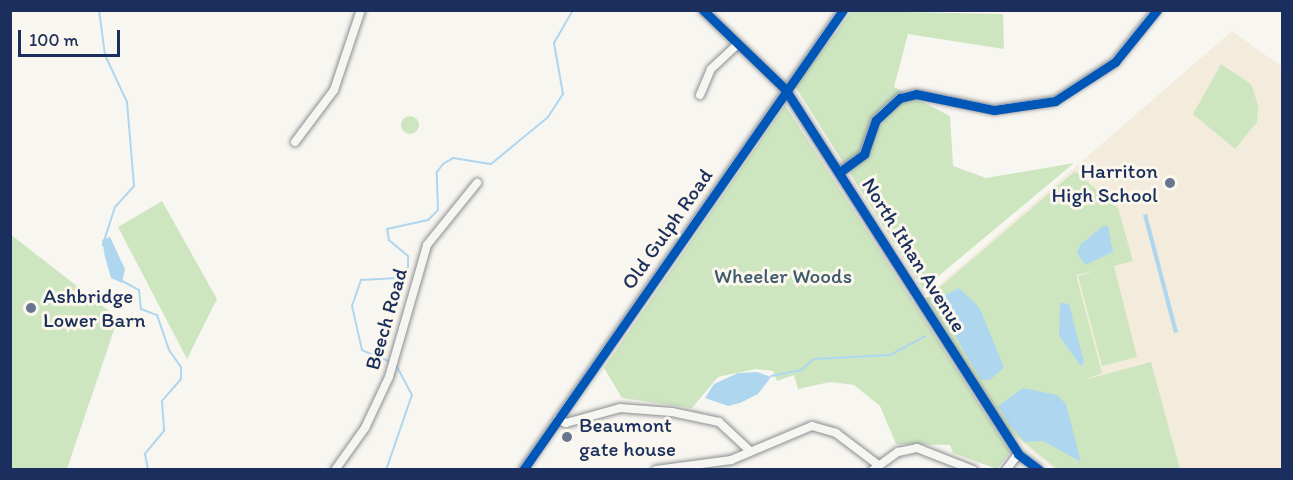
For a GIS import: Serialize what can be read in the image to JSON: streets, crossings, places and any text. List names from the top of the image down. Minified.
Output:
{"streets":{"street":["Old Gulph Road","North Ithan Avenue","Beech Road"]},"crossings":[["Old Gulph Road","North Ithan Avenue"]],"parks":["Wheeler Woods"],"places":["Harriton High School","Ashbridge Lower Barn","Beaumont gate house"],"scale_bar":"100 m"}
